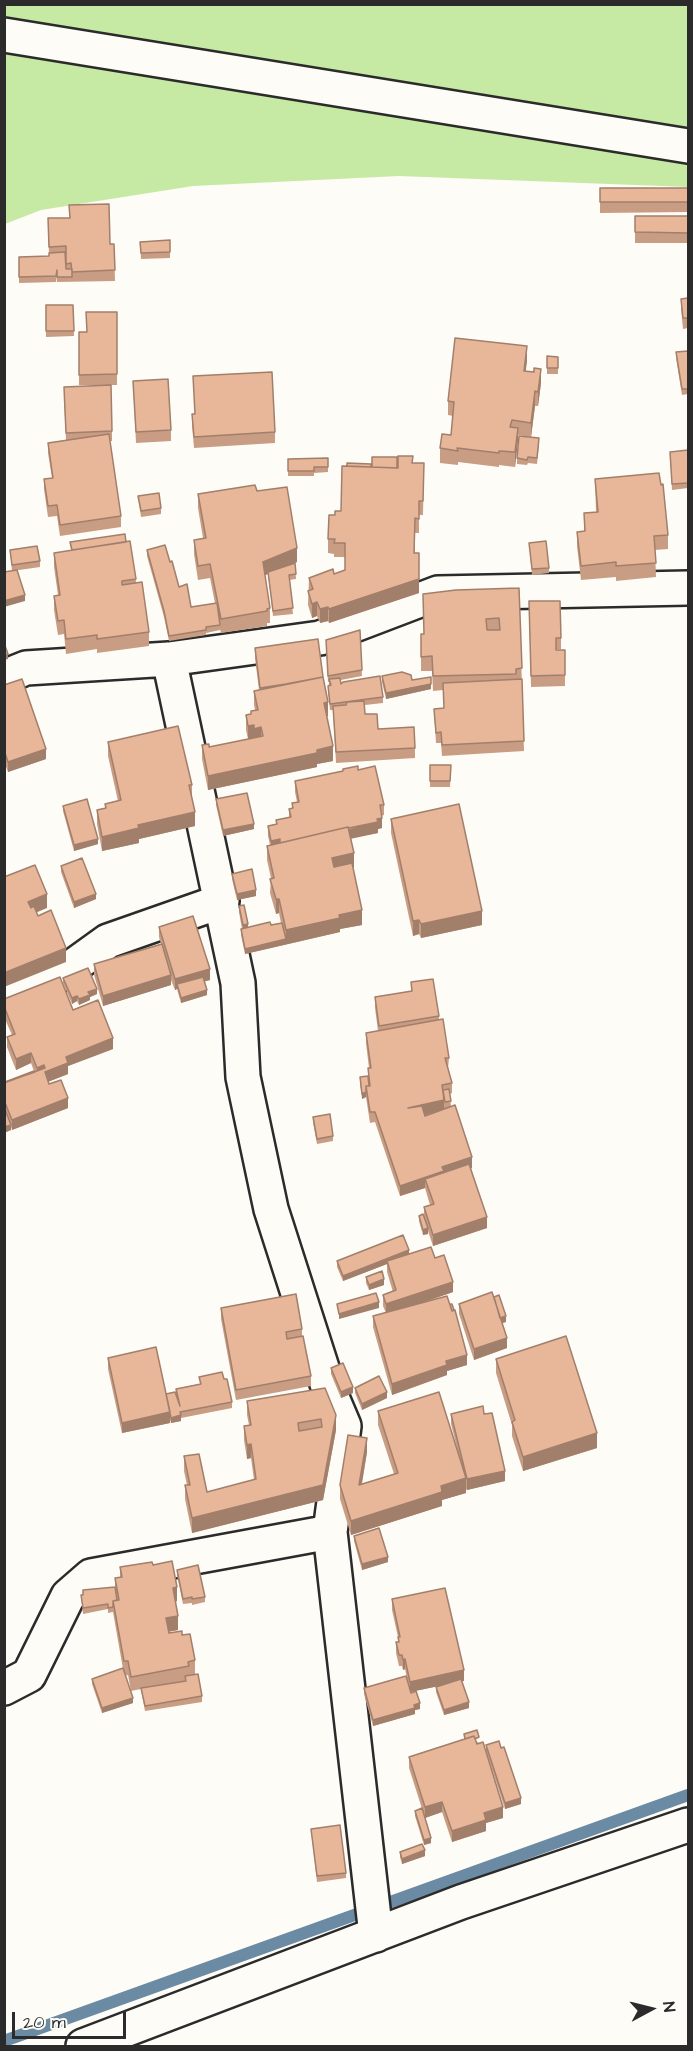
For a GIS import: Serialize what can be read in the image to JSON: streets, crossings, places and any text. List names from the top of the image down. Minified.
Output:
{"scale_bar":"20 m","north":"right"}
